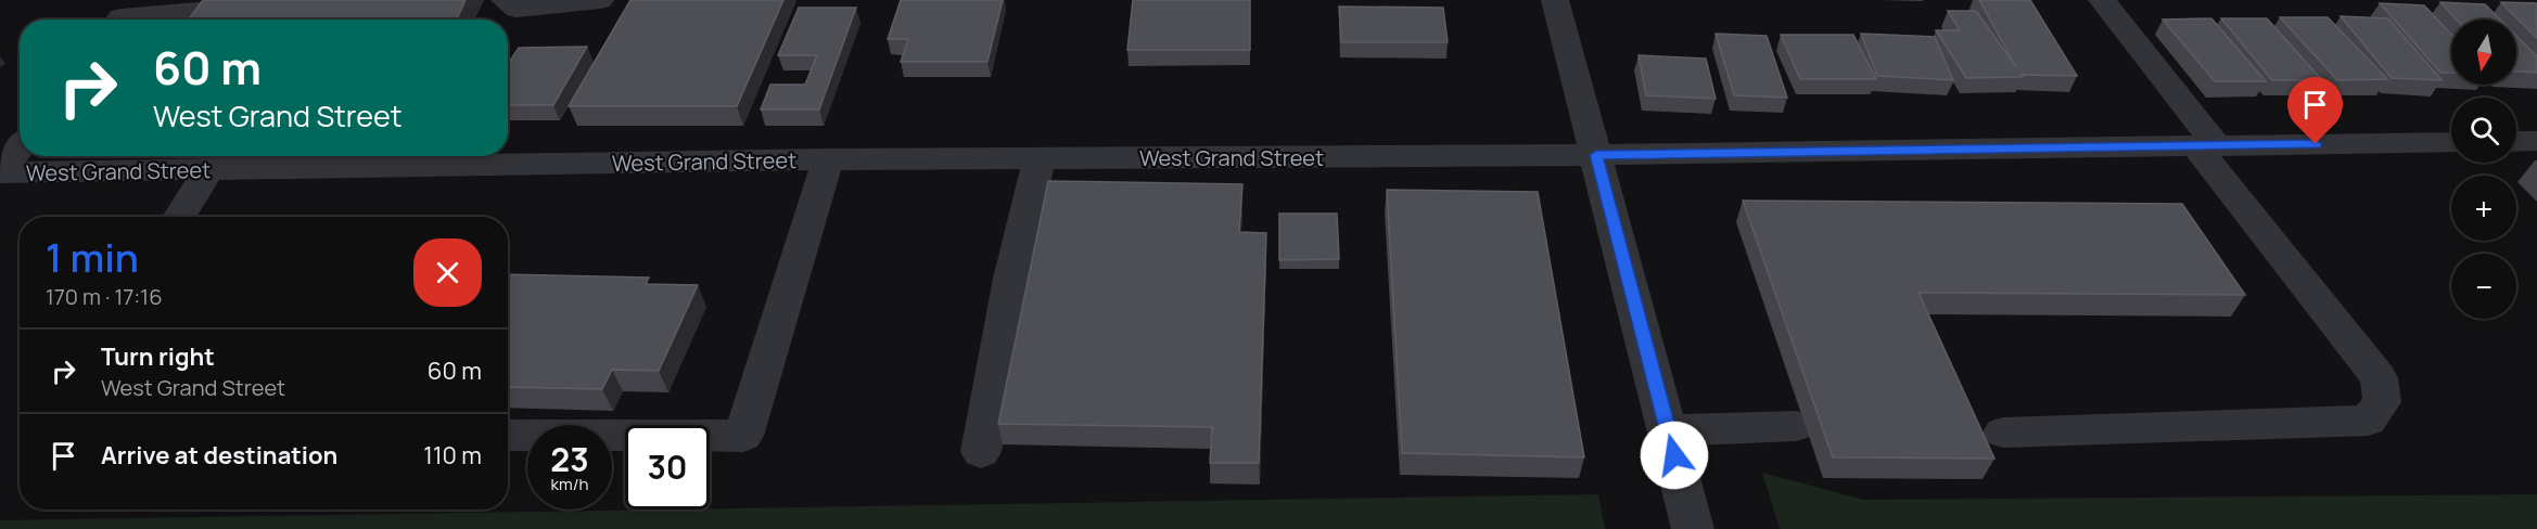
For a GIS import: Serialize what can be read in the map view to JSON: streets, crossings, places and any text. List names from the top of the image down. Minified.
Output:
{"streets":{"street":["West Grand Street"]},"north":"bottom","page":{"map_buttons":["+","−"],"turn":["60 m","West Grand Street"],"heading":["1 min","170 m · 17:16"],"list":[{"name":"Turn right","note":"West Grand Street","value":"60 m"},{"name":"Arrive at destination","value":"110 m"}],"speed":"23 km/h","limit":"30"}}
